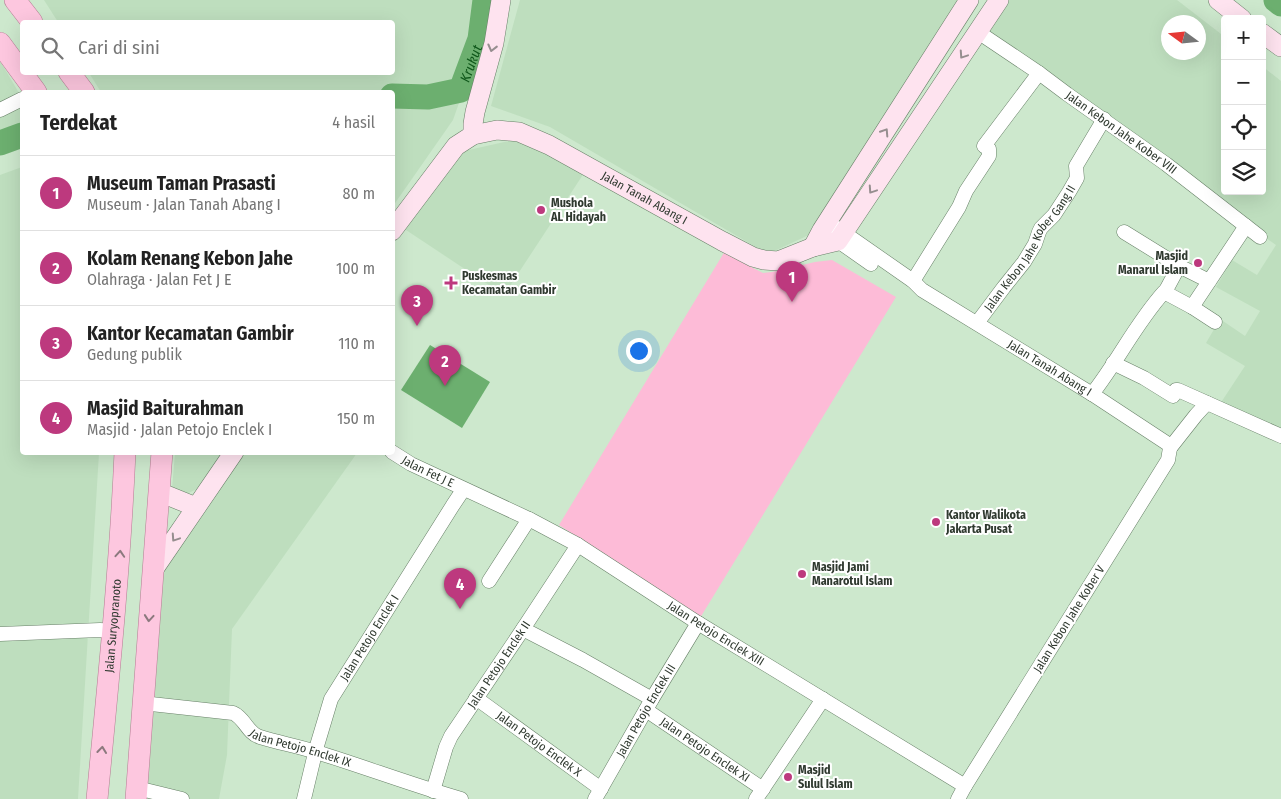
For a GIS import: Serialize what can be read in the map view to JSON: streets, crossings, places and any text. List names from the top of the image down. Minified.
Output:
{"streets":{"main road":["Jalan Suryopranoto"],"street":["Jalan Kebon Jahe Kober VIII","Jalan Tanah Abang I","Jalan Kebon Jahe Kober Gang II","Jalan Fet J E","Jalan Kebon Jahe Kober V","Jalan Petojo Enclek XIII","Jalan Petojo Enclek I","Jalan Petojo Enclek II","Jalan Petojo Enclek III","Jalan Petojo Enclek X","Jalan Petojo Enclek IX","Jalan Petojo Enclek XI"]},"crossings":[["Jalan Kebon Jahe Kober VIII","Jalan Kebon Jahe Kober Gang II"],["Jalan Tanah Abang I","Jalan Kebon Jahe Kober Gang II"],["Jalan Tanah Abang I","Jalan Kebon Jahe Kober V"],["Jalan Fet J E","Jalan Petojo Enclek XIII"],["Jalan Fet J E","Jalan Petojo Enclek I"],["Jalan Kebon Jahe Kober V","Jalan Petojo Enclek XIII"],["Jalan Petojo Enclek XIII","Jalan Petojo Enclek I"],["Jalan Petojo Enclek XIII","Jalan Petojo Enclek II"],["Jalan Petojo Enclek XIII","Jalan Petojo Enclek III"],["Jalan Petojo Enclek I","Jalan Petojo Enclek IX"],["Jalan Petojo Enclek II","Jalan Petojo Enclek X"],["Jalan Petojo Enclek II","Jalan Petojo Enclek IX"],["Jalan Petojo Enclek II","Jalan Petojo Enclek XI"],["Jalan Petojo Enclek III","Jalan Petojo Enclek X"],["Jalan Petojo Enclek III","Jalan Petojo Enclek XI"]],"water":["Krukut"],"places":{"other":["Mushola AL Hidayah","Masjid Manarul Islam","Kantor Walikota Jakarta Pusat","Masjid Jami Manarotul Islam","Masjid Sulul Islam"],"health":["Puskesmas Kecamatan Gambir"]},"north":"left","page":{"map_buttons":["+","−"],"search":"Cari di sini","heading":["Terdekat","4 hasil"],"list":[{"mark":"1","name":"Museum Taman Prasasti","note":"Museum · Jalan Tanah Abang I","value":"80 m"},{"mark":"2","name":"Kolam Renang Kebon Jahe","note":"Olahraga · Jalan Fet J E","value":"100 m"},{"mark":"3","name":"Kantor Kecamatan Gambir","note":"Gedung publik","value":"110 m"},{"mark":"4","name":"Masjid Baiturahman","note":"Masjid · Jalan Petojo Enclek I","value":"150 m"}],"pins":["1","3","2","4"]}}
